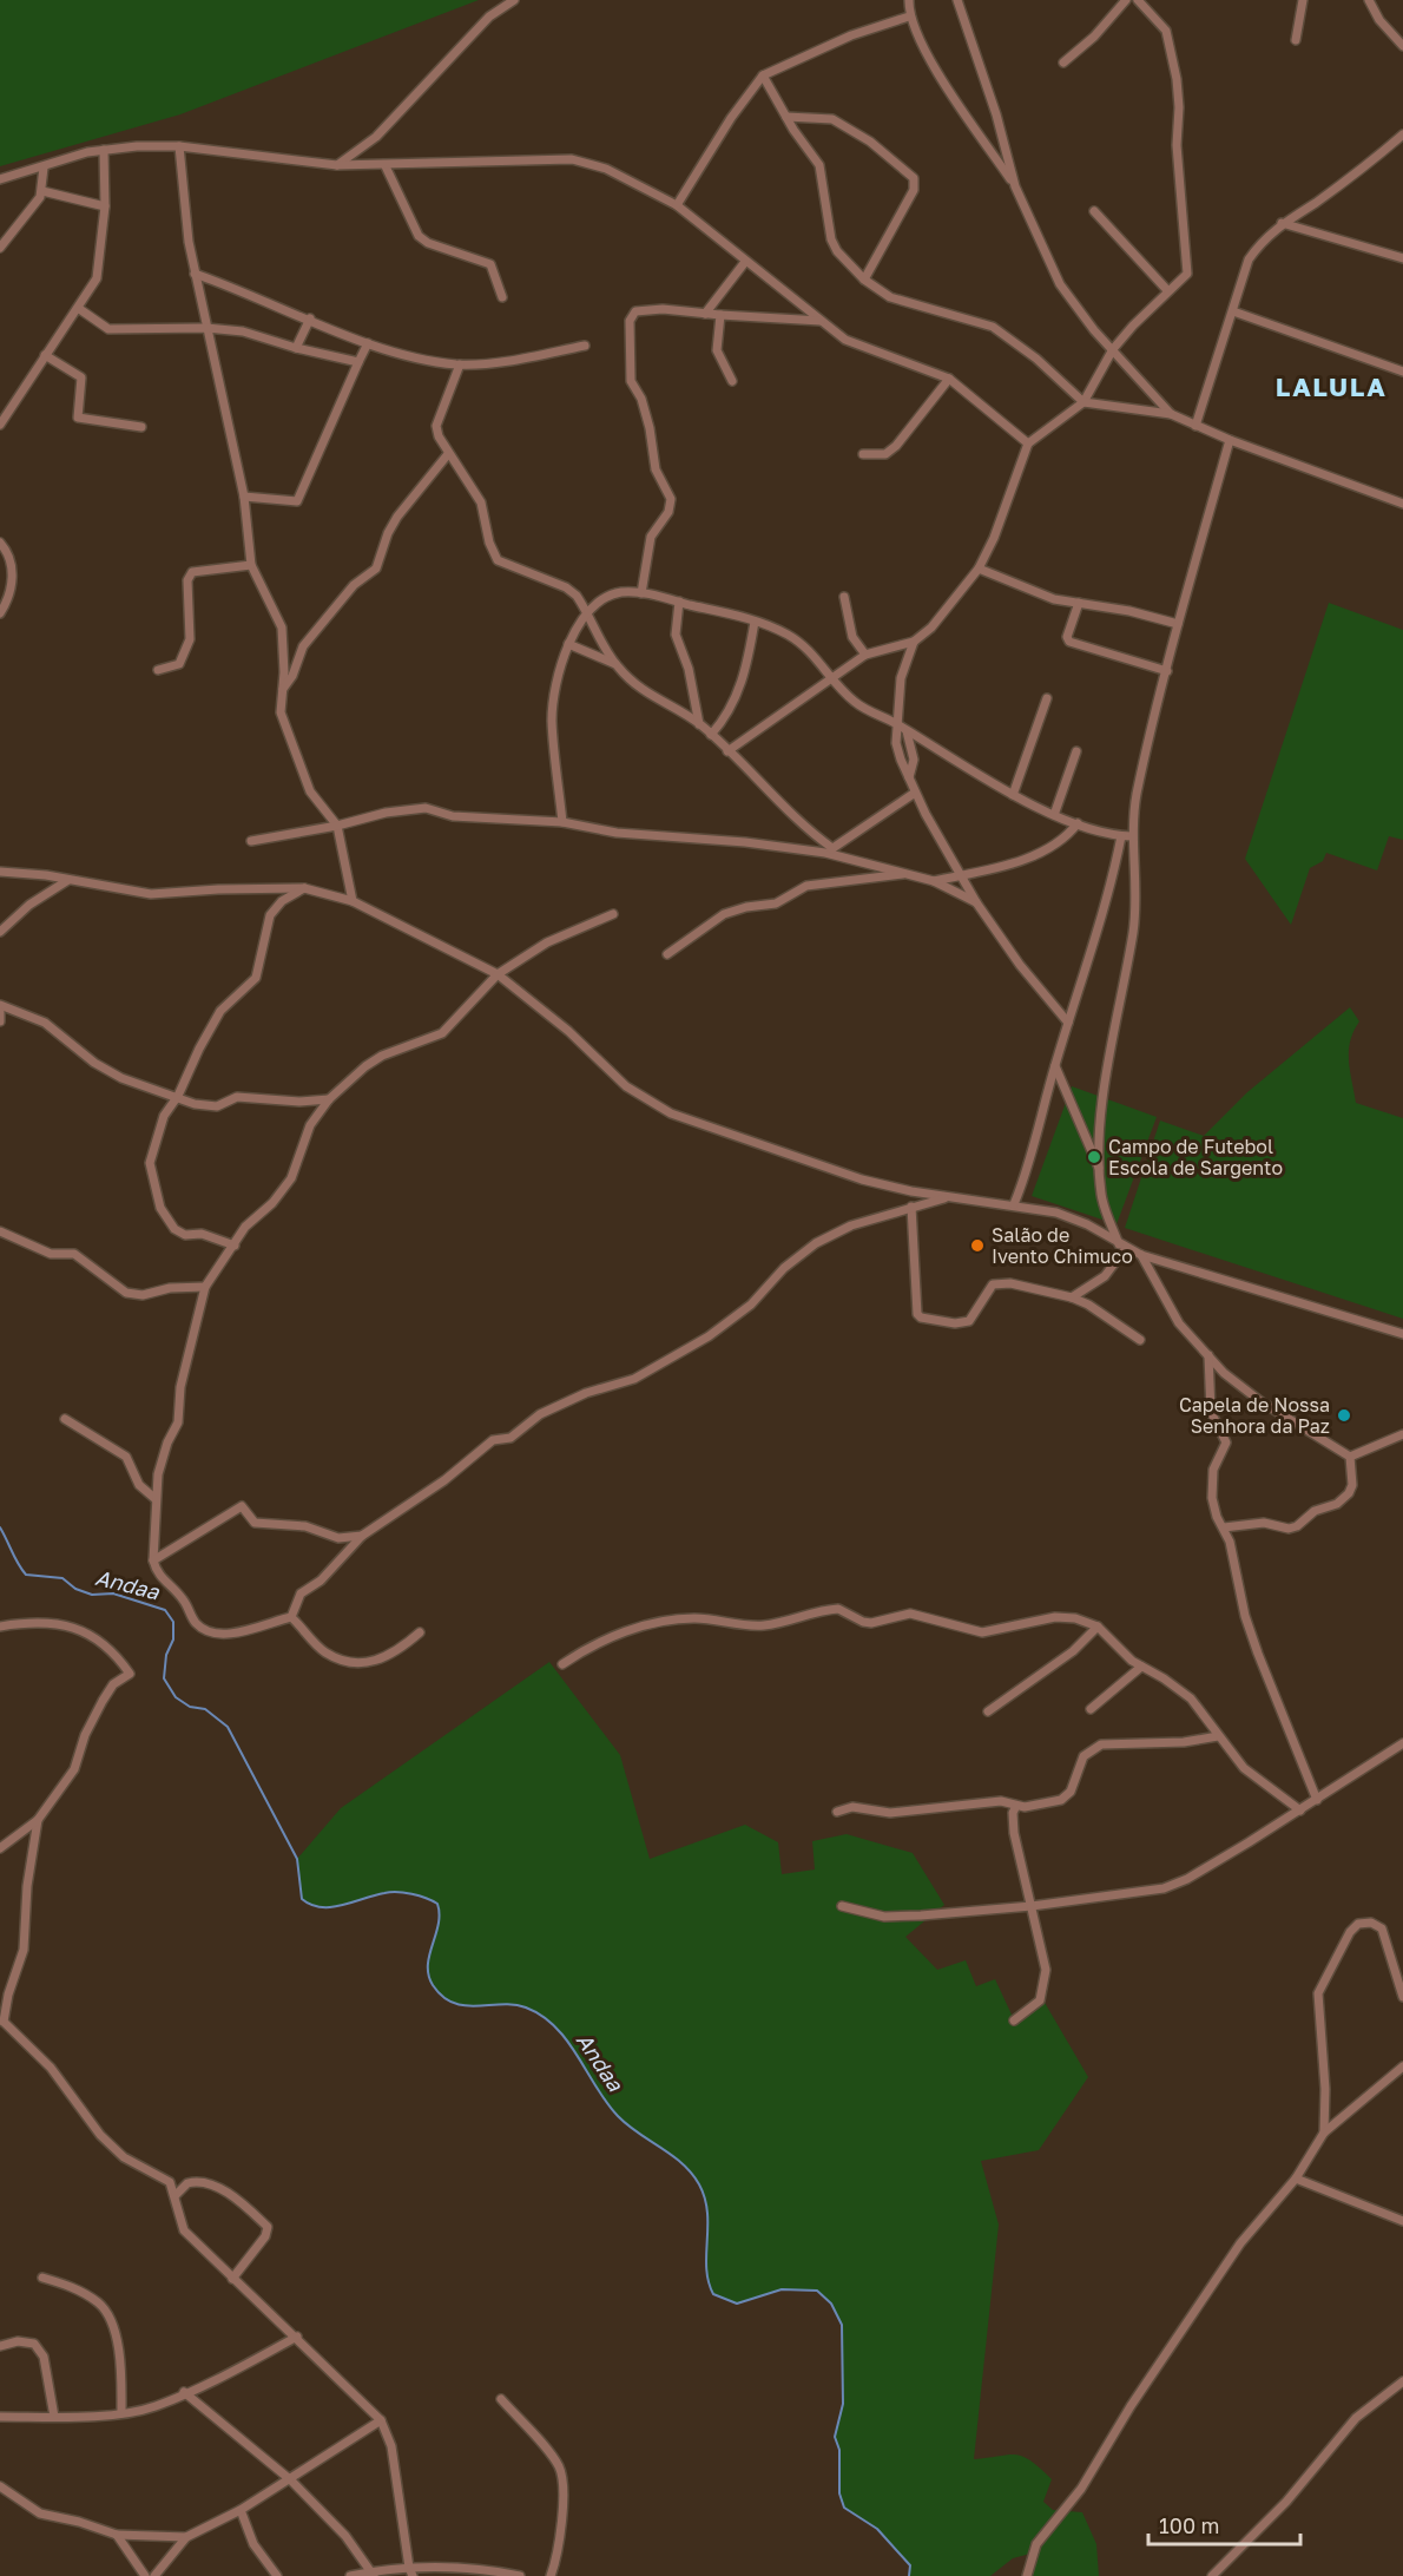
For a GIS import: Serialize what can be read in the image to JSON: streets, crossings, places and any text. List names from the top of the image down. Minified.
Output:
{"districts":["LALULA"],"water":["Andaa"],"places":["Campo de Futebol Escola de Sargento","Salão de Ivento Chimuco","Capela de Nossa Senhora da Paz"],"scale_bar":"100 m"}
